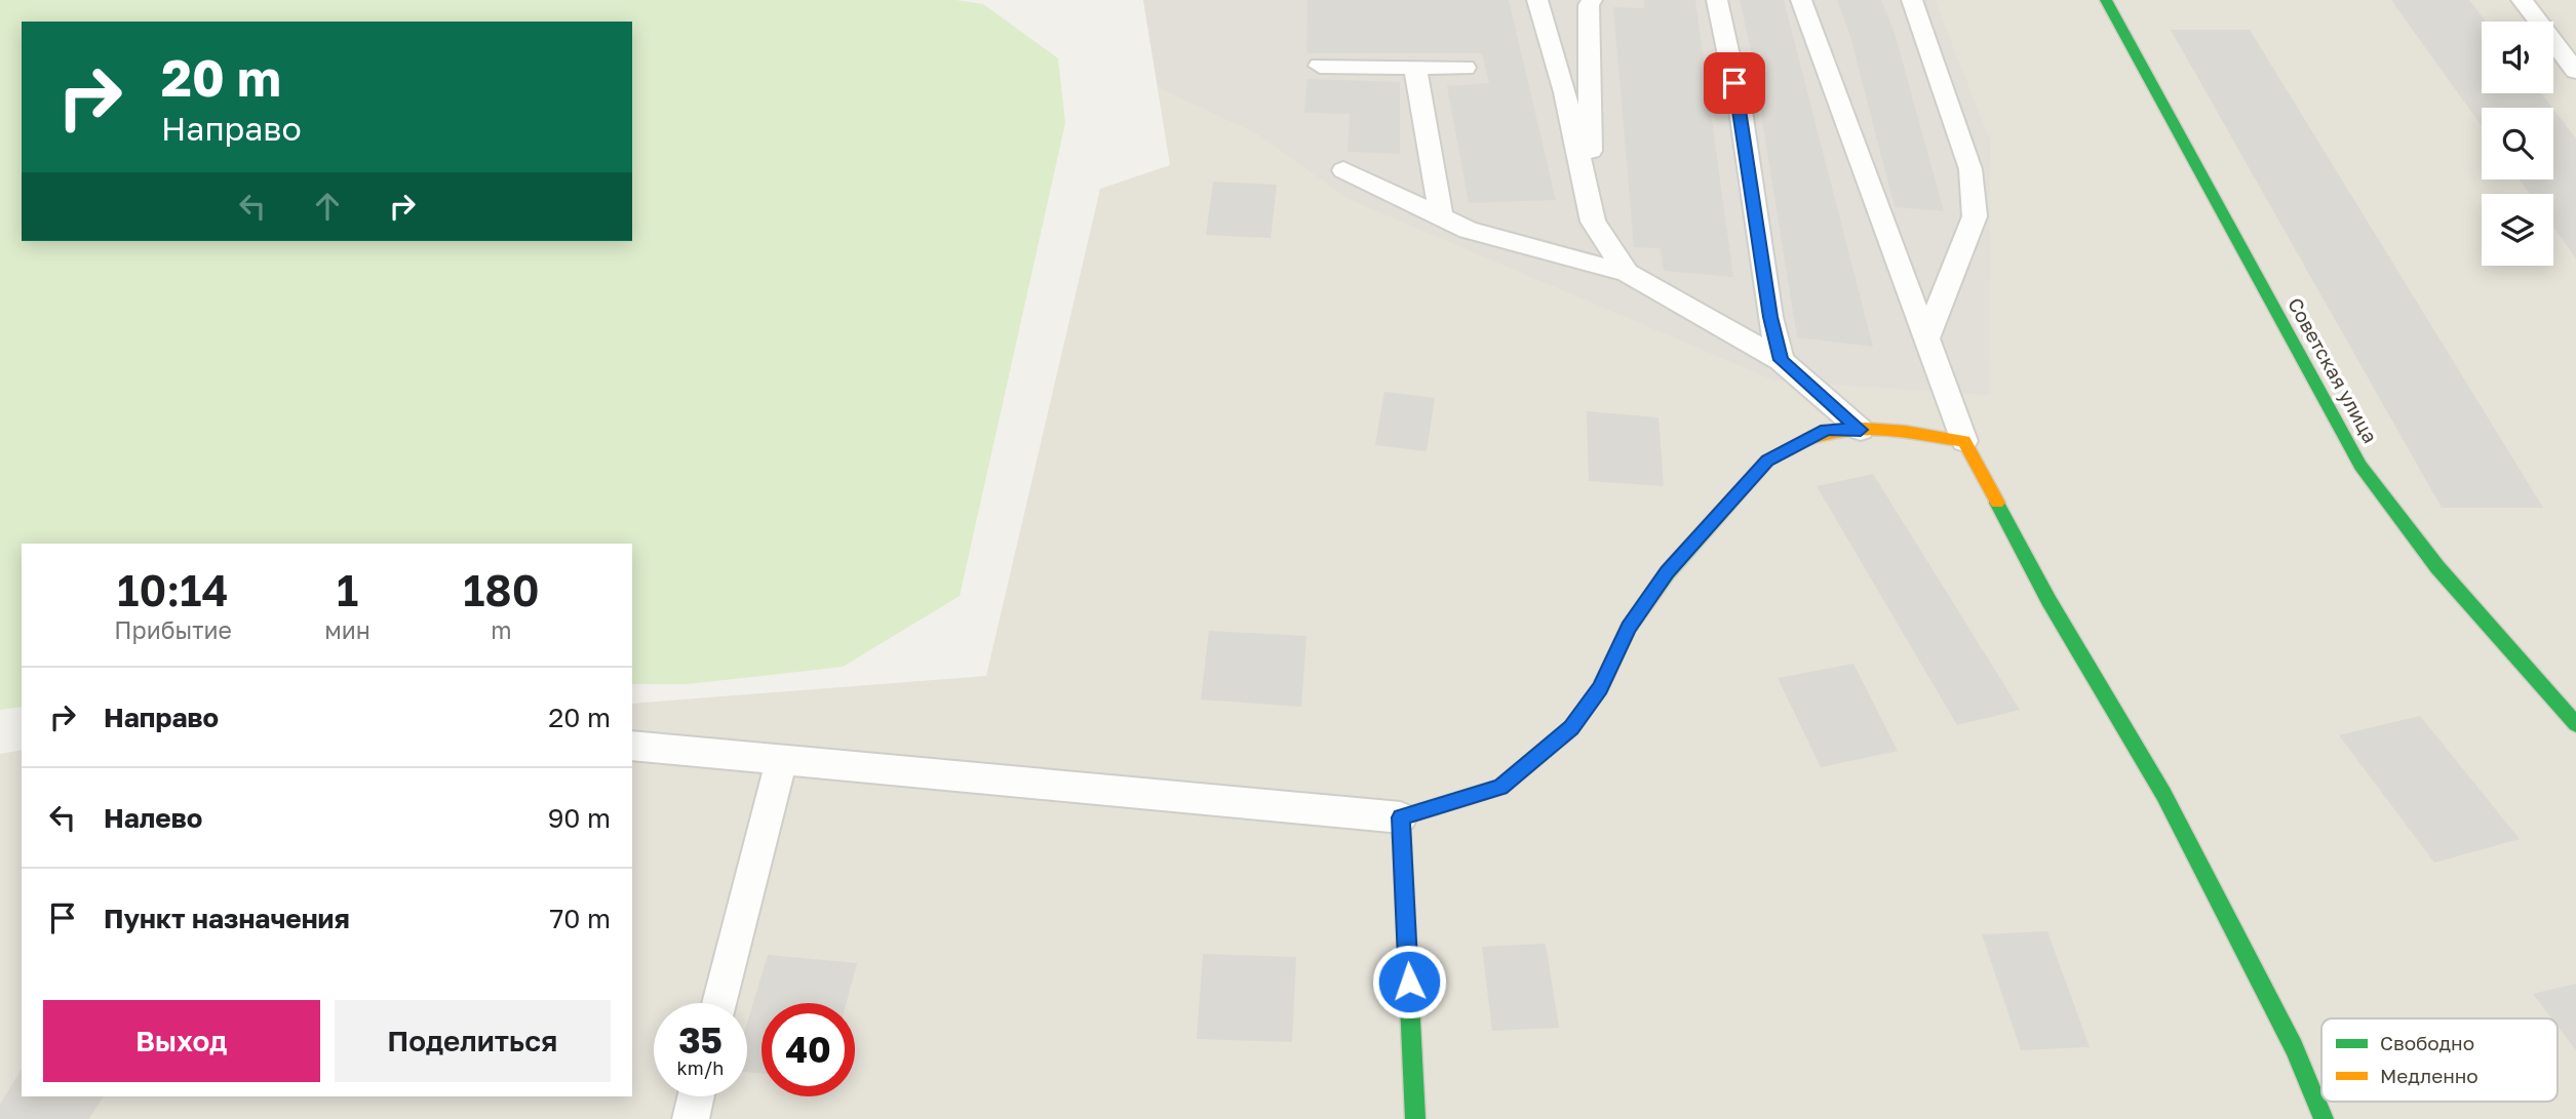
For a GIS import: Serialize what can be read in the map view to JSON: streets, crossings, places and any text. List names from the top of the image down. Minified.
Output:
{"streets":{"street":["Советская улица"]},"legend":["Свободно","Медленно"],"page":{"turn":["20 m","Направо"],"eta":["10:14","Прибытие","1","мин","180","m"],"list":[{"name":"Направо","value":"20 m"},{"name":"Налево","value":"90 m"},{"name":"Пункт назначения","value":"70 m"}],"buttons":["Выход","Поделиться"],"speed":"35 km/h","limit":"40"}}
